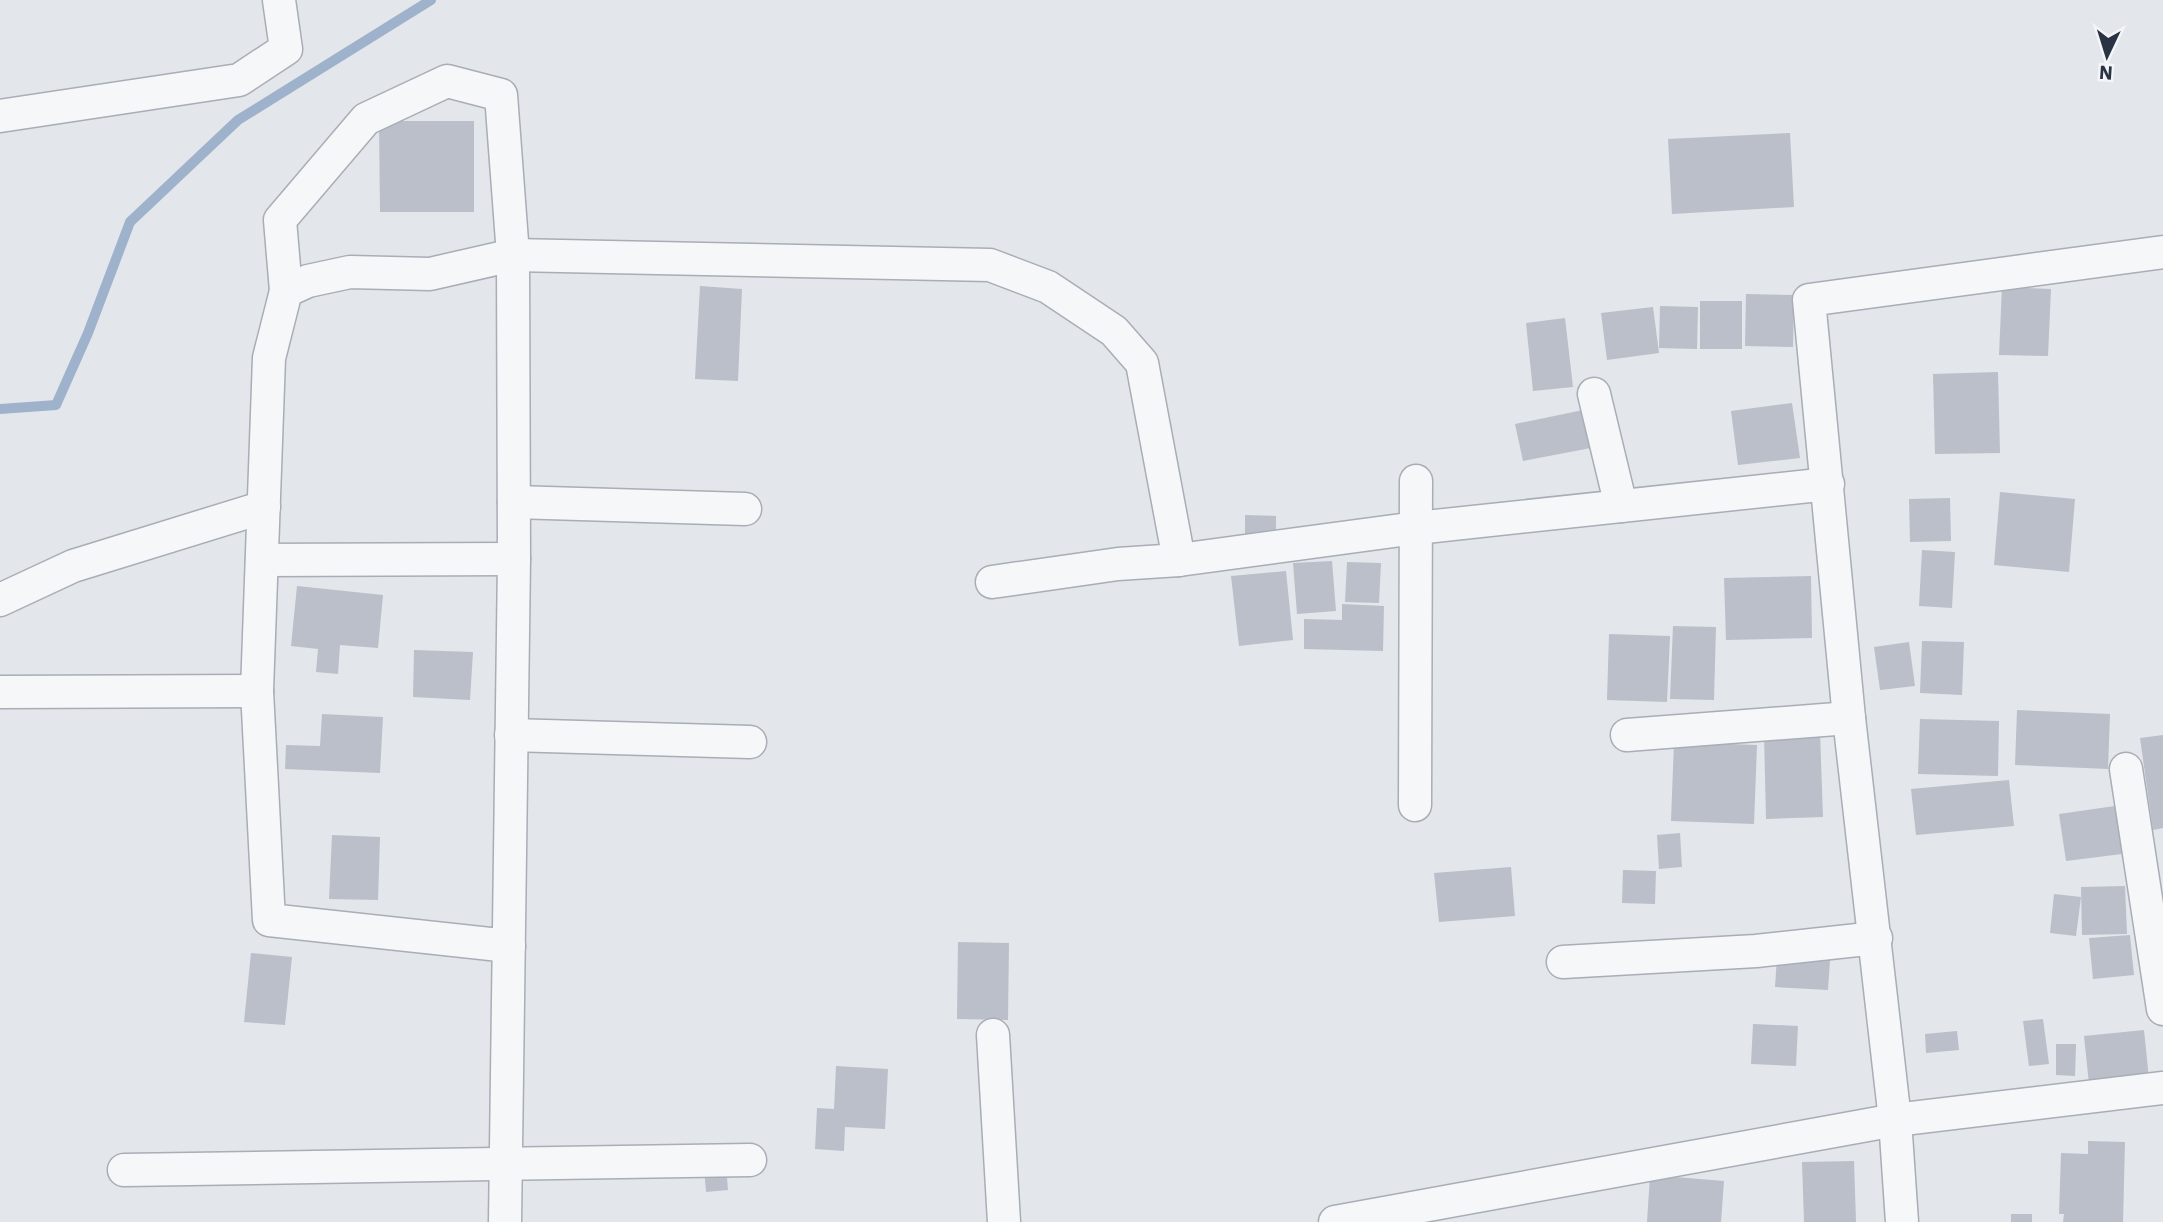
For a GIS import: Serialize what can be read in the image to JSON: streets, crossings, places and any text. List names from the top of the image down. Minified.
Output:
{"north":"bottom"}
